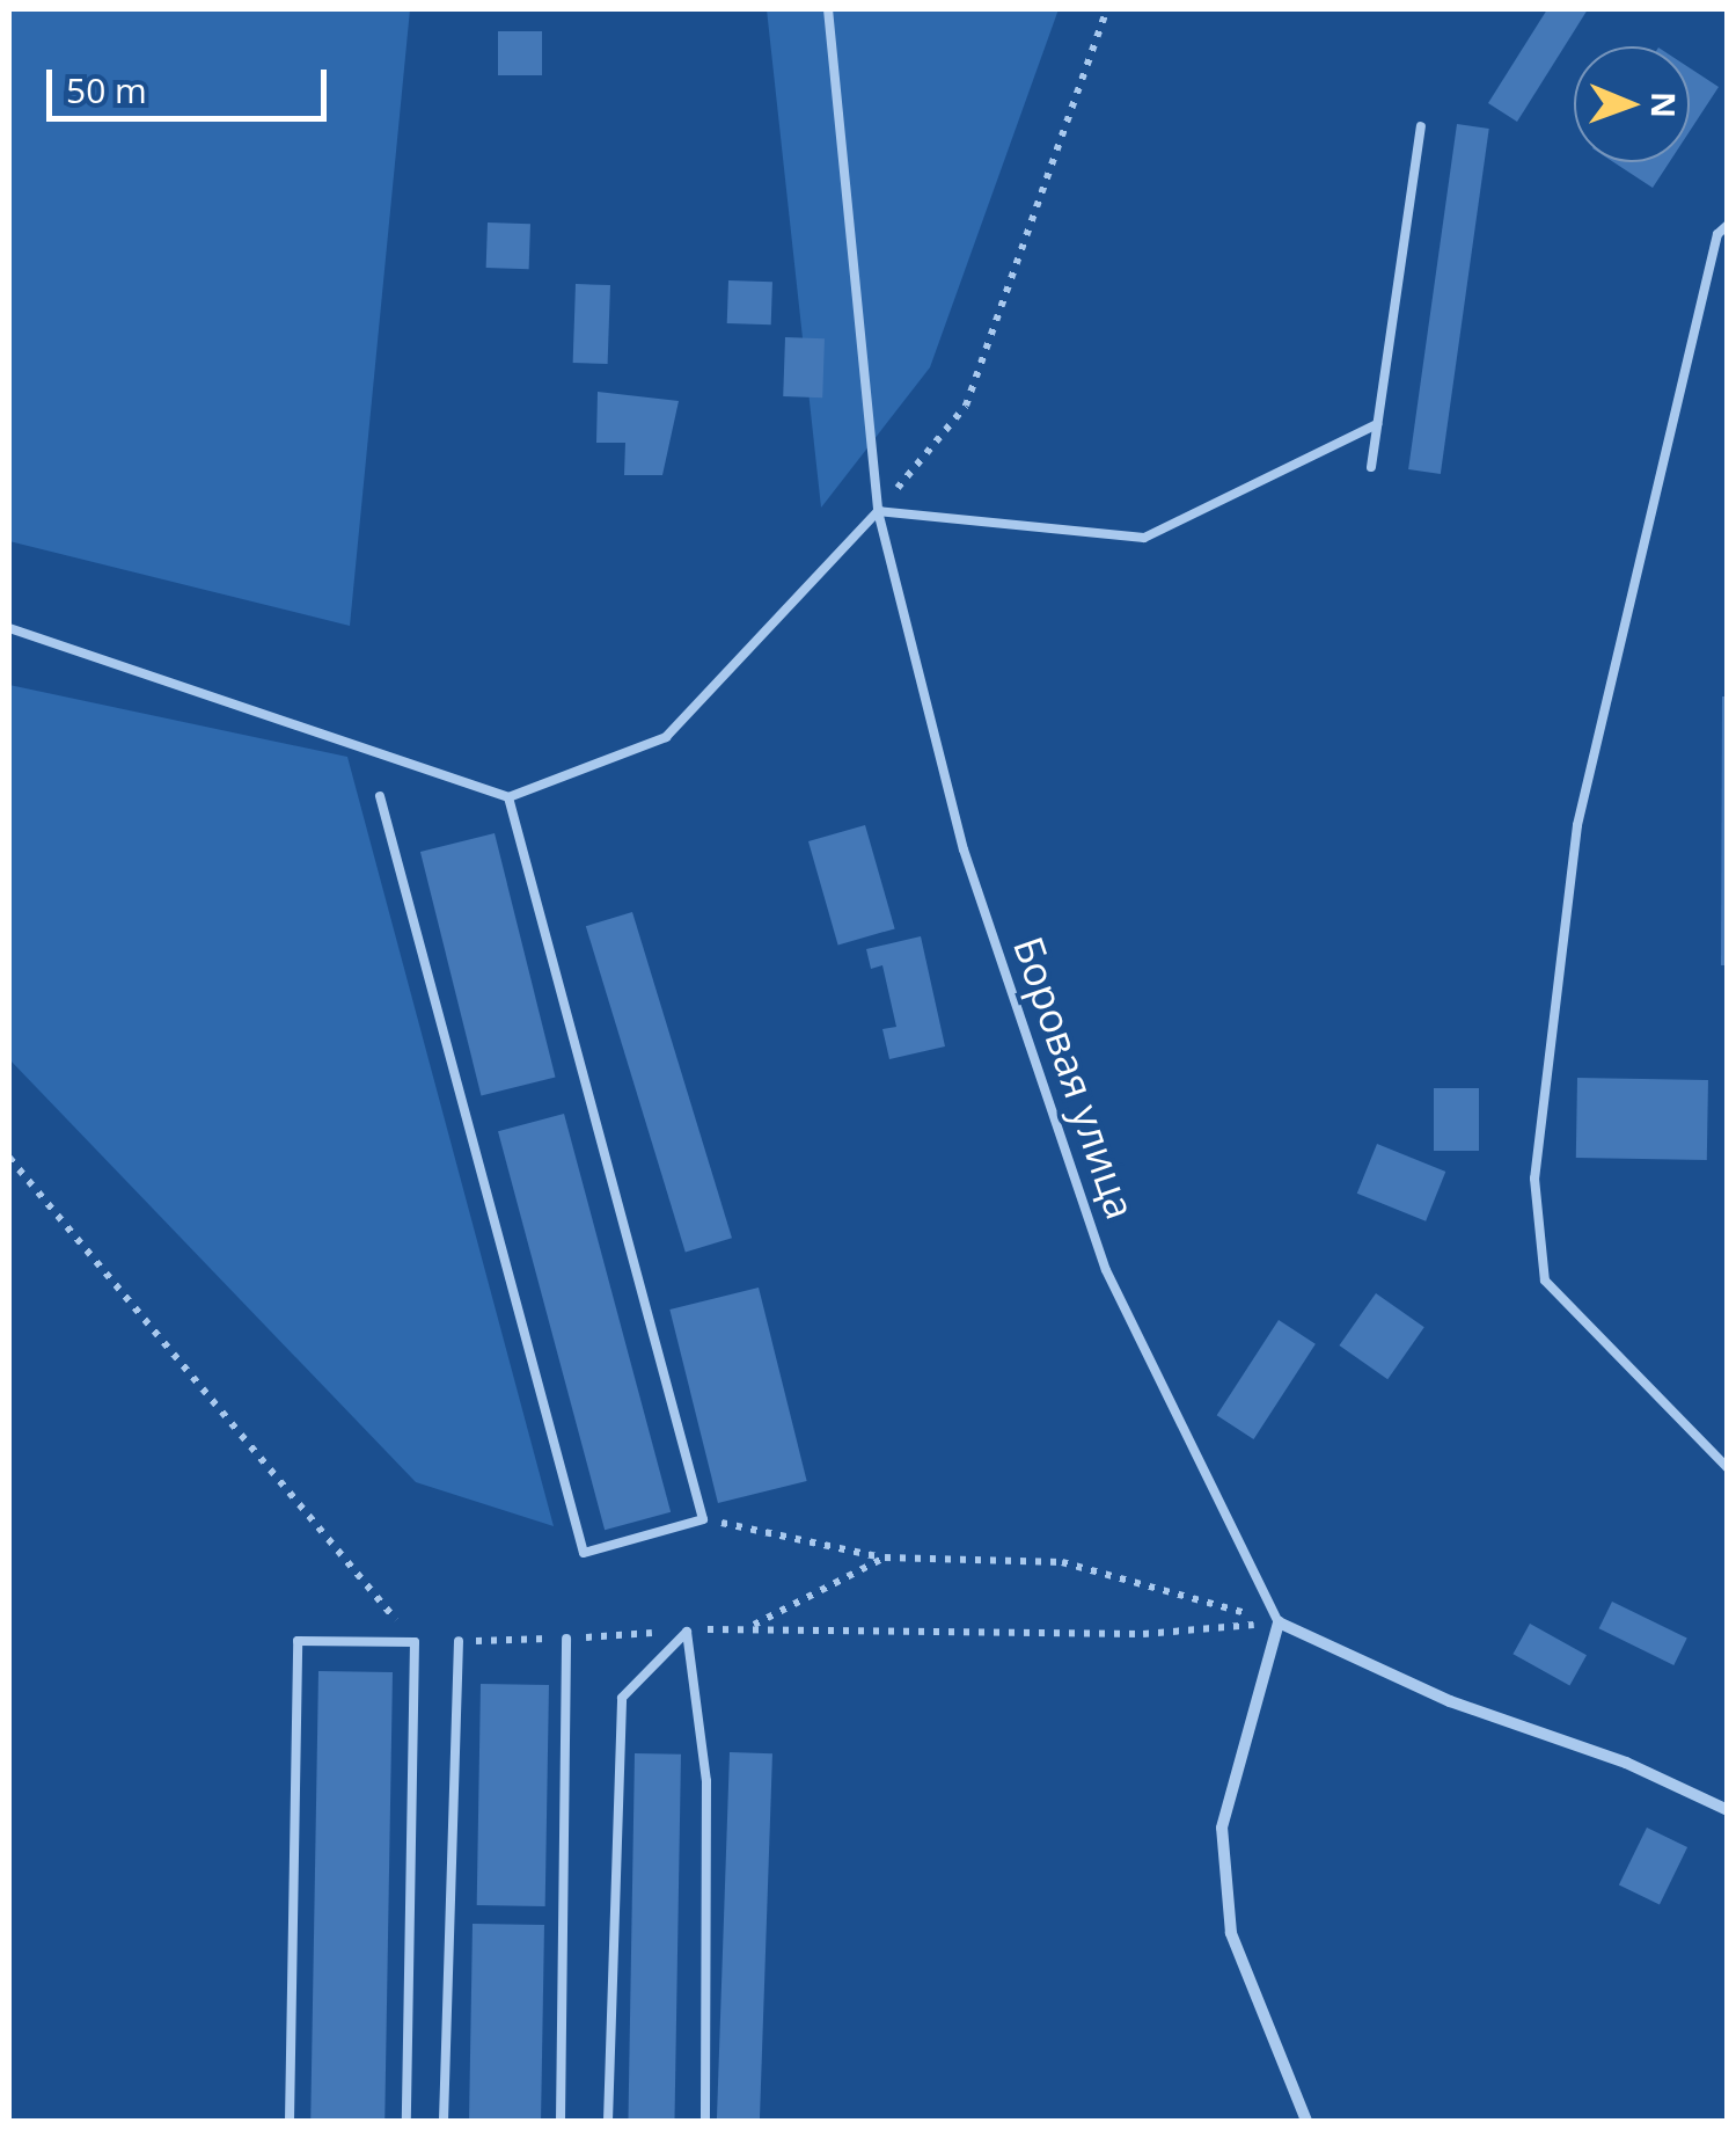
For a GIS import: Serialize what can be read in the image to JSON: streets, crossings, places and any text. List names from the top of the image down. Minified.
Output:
{"streets":{"lane":["Боровая улица"]},"scale_bar":"50 m","north":"right"}
